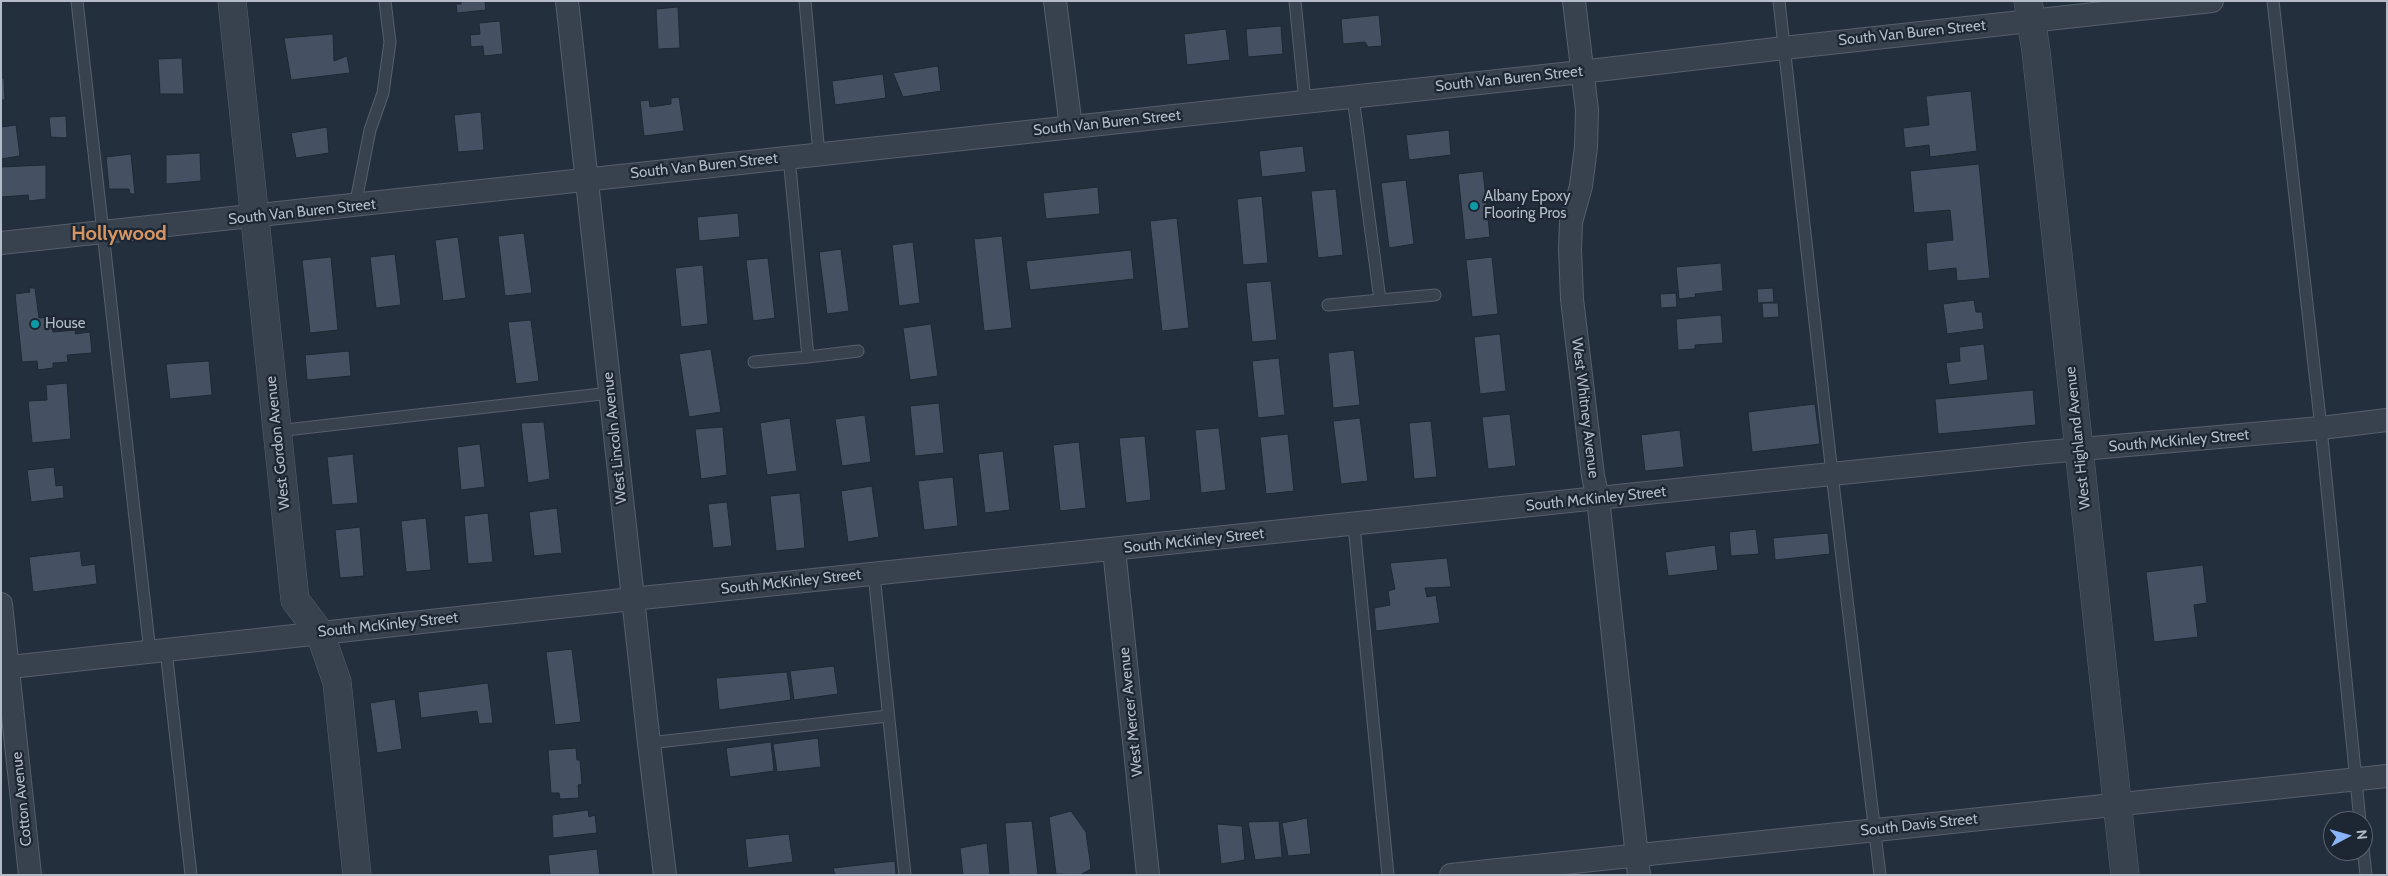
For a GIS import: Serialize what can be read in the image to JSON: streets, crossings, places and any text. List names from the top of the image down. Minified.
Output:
{"streets":{"street":["South Van Buren Street","West Whitney Avenue","West Lincoln Avenue","West Highland Avenue","South McKinley Street","West Gordon Avenue","West Mercer Avenue","Cotton Avenue","South Davis Street"]},"crossings":[["South Van Buren Street","West Whitney Avenue"],["South Van Buren Street","West Lincoln Avenue"],["South Van Buren Street","West Highland Avenue"],["South Van Buren Street","West Gordon Avenue"],["West Whitney Avenue","South McKinley Street"],["West Whitney Avenue","South Davis Street"],["West Lincoln Avenue","South McKinley Street"],["West Highland Avenue","South McKinley Street"],["West Highland Avenue","South Davis Street"],["South McKinley Street","West Gordon Avenue"],["South McKinley Street","West Mercer Avenue"],["South McKinley Street","Cotton Avenue"]],"districts":["Hollywood"],"places":["Albany Epoxy Flooring Pros","House"],"north":"right"}
